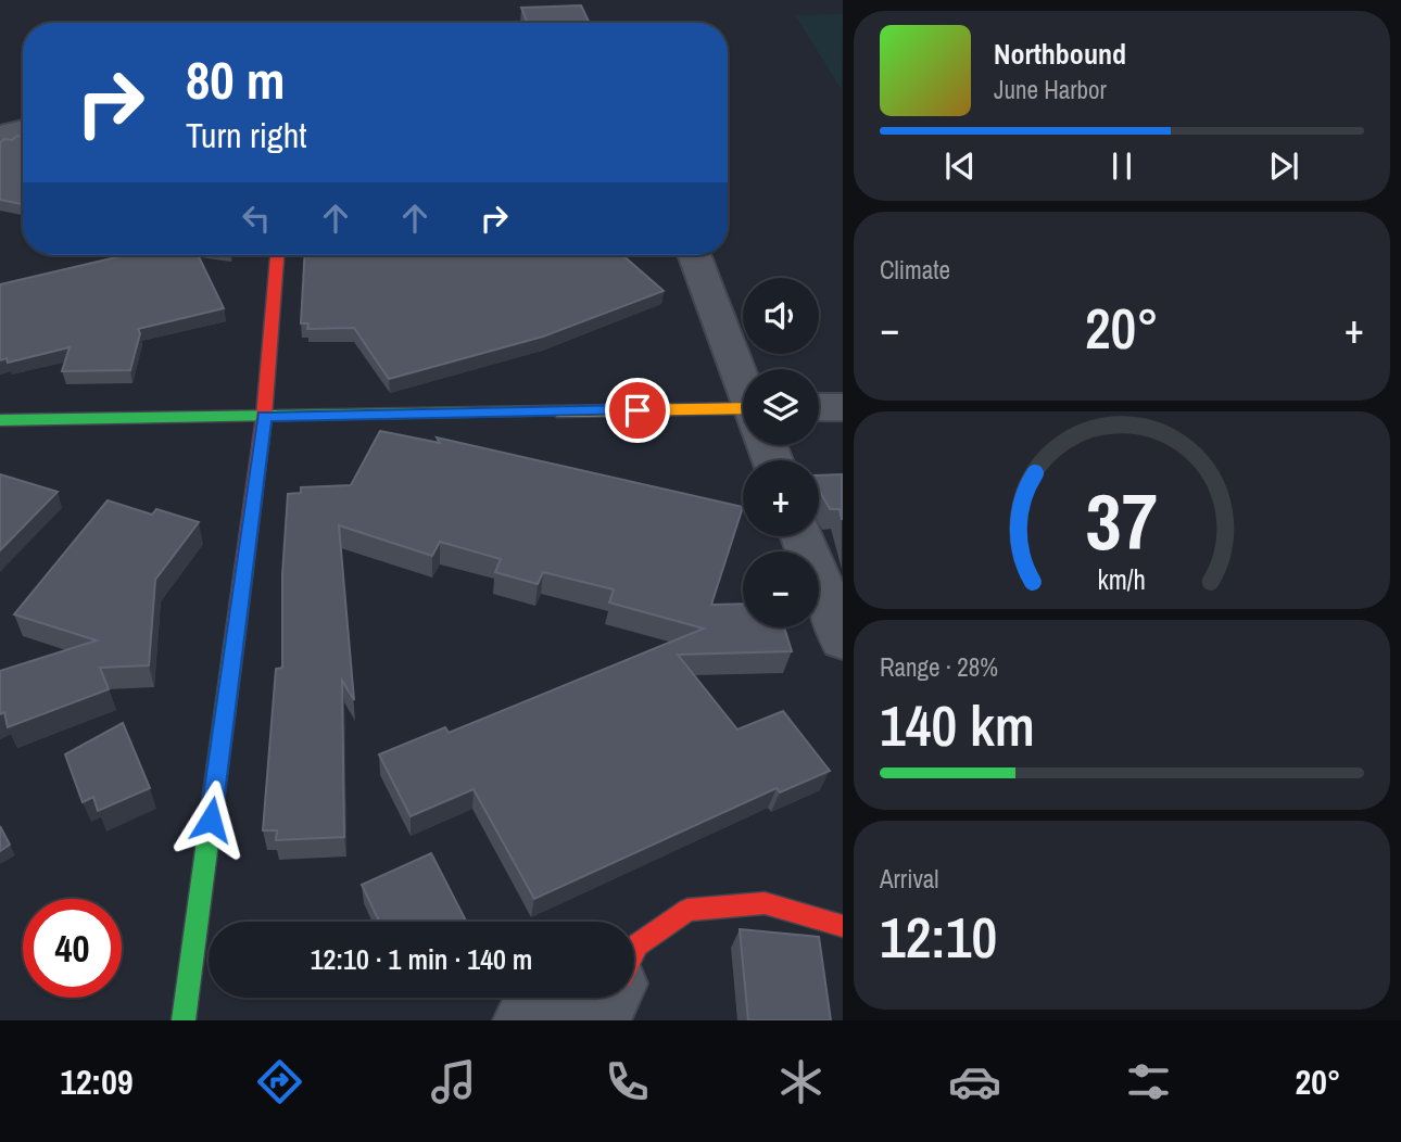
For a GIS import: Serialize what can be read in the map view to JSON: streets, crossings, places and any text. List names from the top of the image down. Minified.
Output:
{"page":{"turn":["80 m","Turn right"],"song":["Northbound","June Harbor"],"tile":["Climate",["Range · 28%","140 km"],["Arrival","12:10"]],"map_buttons":["+","−"],"heat":["−","20°","+"],"limit":"40","trip":"12:10 · 1 min · 140 m","tabs":["12:09","20°"],"gauge":["37","km/h"]}}
